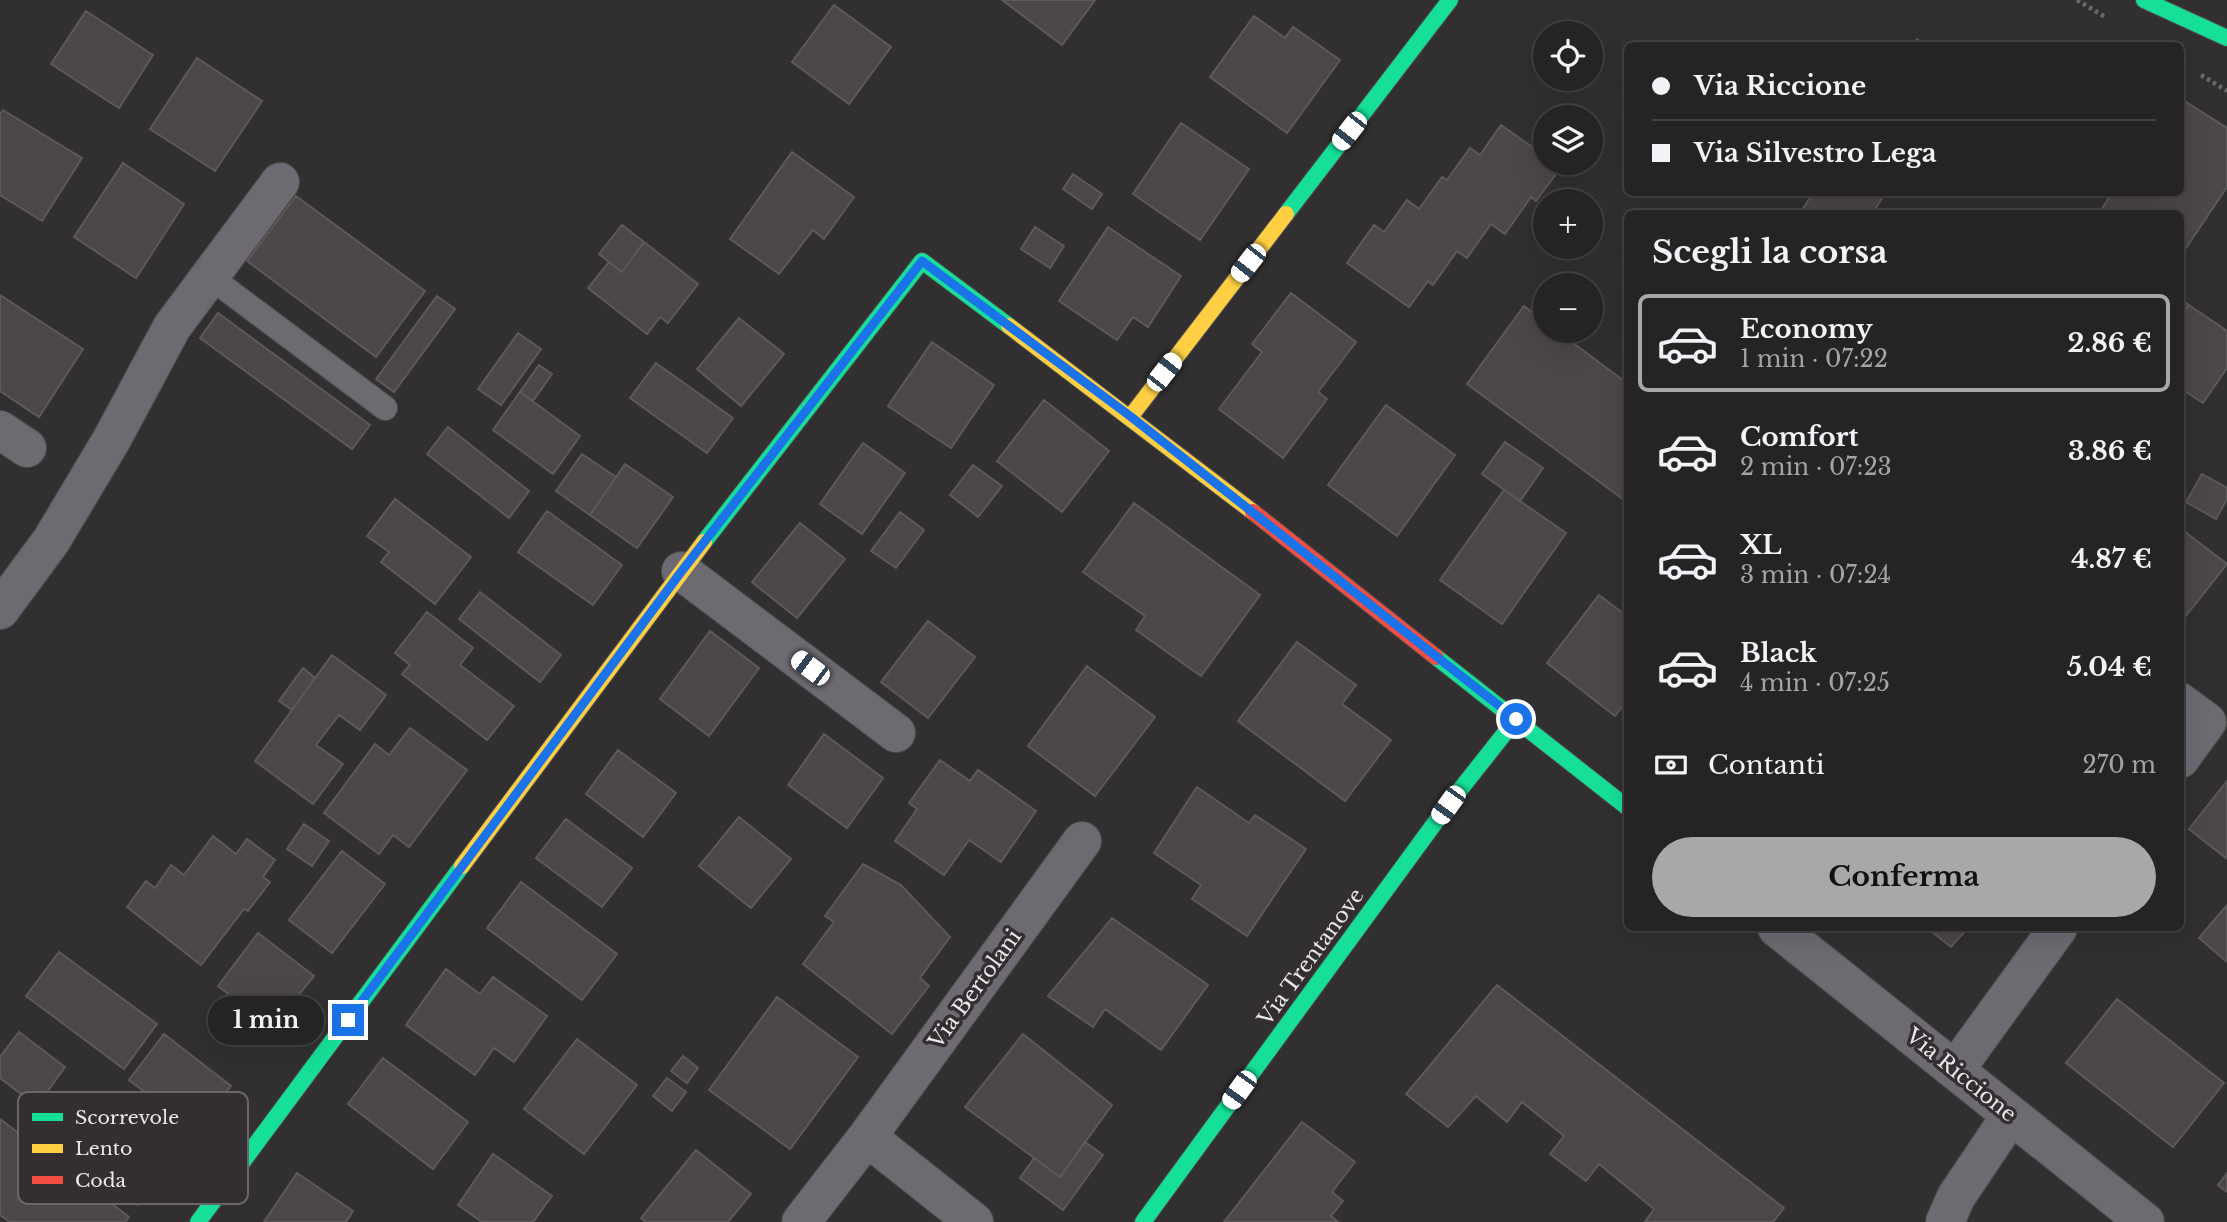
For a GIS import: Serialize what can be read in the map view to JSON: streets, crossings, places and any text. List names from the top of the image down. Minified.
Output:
{"streets":{"street":["Via Trentanove","Via Bertolani","Via Riccione"]},"legend":["Scorrevole","Lento","Coda"],"page":{"map_buttons":["+","−"],"banner":["Via Riccione","Via Silvestro Lega"],"heading":"Scegli la corsa","list":[{"name":"Economy","note":"1 min · 07:22","value":"2.86 €"},{"name":"Comfort","note":"2 min · 07:23","value":"3.86 €"},{"name":"XL","note":"3 min · 07:24","value":"4.87 €"},{"name":"Black","note":"4 min · 07:25","value":"5.04 €"}],"pay":["Contanti","270 m"],"buttons":"Conferma","bubble":"1 min"}}
